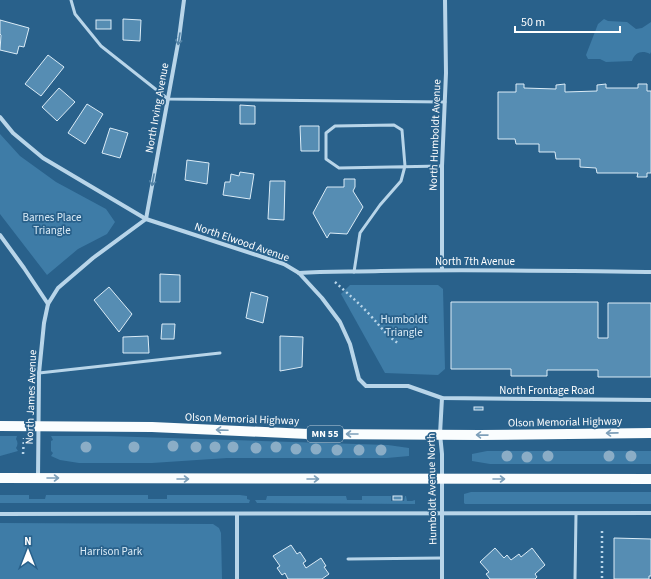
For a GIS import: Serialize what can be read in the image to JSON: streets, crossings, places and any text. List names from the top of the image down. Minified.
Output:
{"streets":{"main road":["Olson Memorial Highway","MN 55"],"street":["North Irving Avenue","North Humboldt Avenue","North Elwood Avenue","North 7th Avenue","North Frontage Road","North James Avenue","Humboldt Avenue North"]},"crossings":[["North Irving Avenue","North Elwood Avenue"],["North Irving Avenue","North James Avenue"],["North Humboldt Avenue","North 7th Avenue"],["North Elwood Avenue","North 7th Avenue"],["North Elwood Avenue","North Frontage Road"],["North Elwood Avenue","North James Avenue"],["North Elwood Avenue","Humboldt Avenue North"],["North Frontage Road","Humboldt Avenue North"],["North James Avenue","Olson Memorial Highway"],["Olson Memorial Highway","Humboldt Avenue North"]],"one_way":["North Irving Avenue"],"parks":["Barnes Place Triangle","Humboldt Triangle","Harrison Park"],"scale_bar":"50 m","north":"top"}
